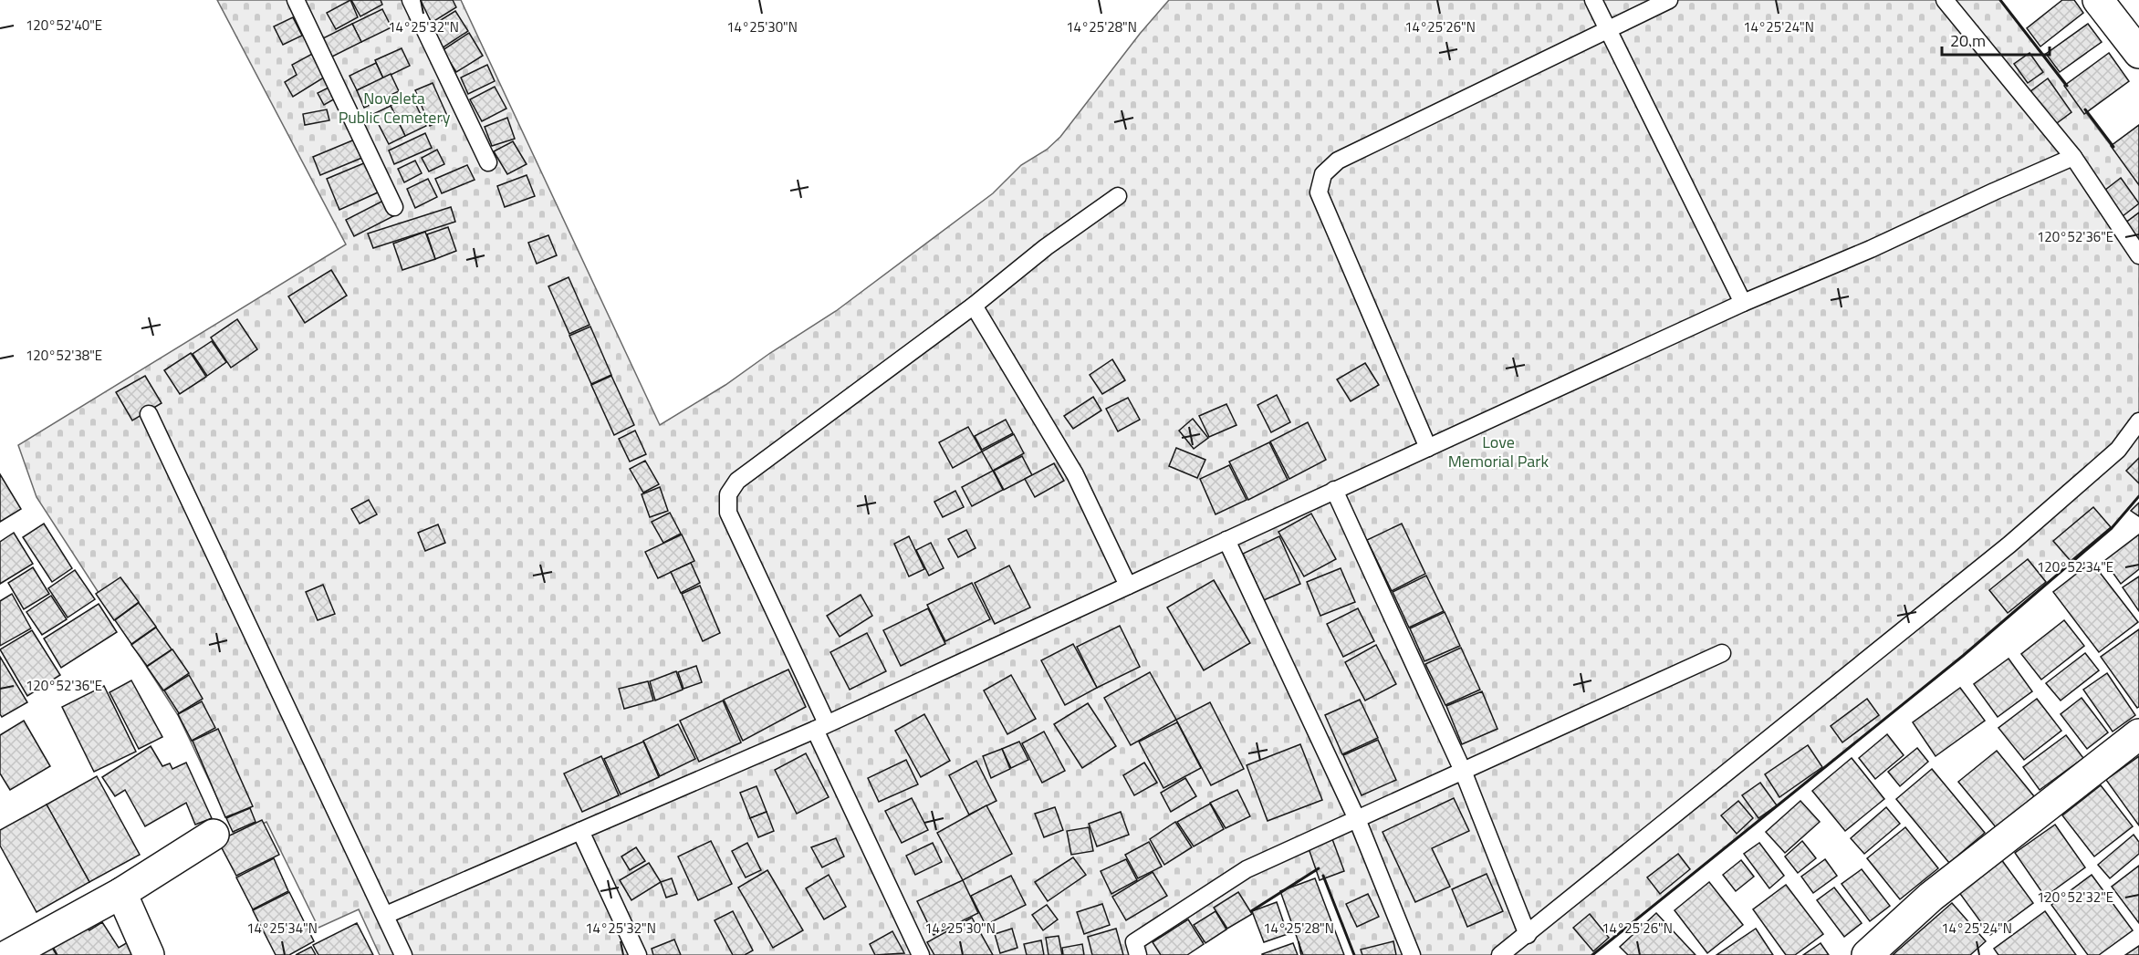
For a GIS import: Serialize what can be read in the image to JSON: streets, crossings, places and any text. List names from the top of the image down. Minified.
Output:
{"parks":["Noveleta Public Cemetery","Love Memorial Park"],"scale_bar":"20 m","coordinates":["120°52'40\"E","14°25'32\"N","14°25'30\"N","14°25'28\"N","14°25'26\"N","14°25'24\"N","120°52'36\"E","120°52'38\"E","120°52'34\"E","120°52'32\"E","14°25'34\"N"]}
